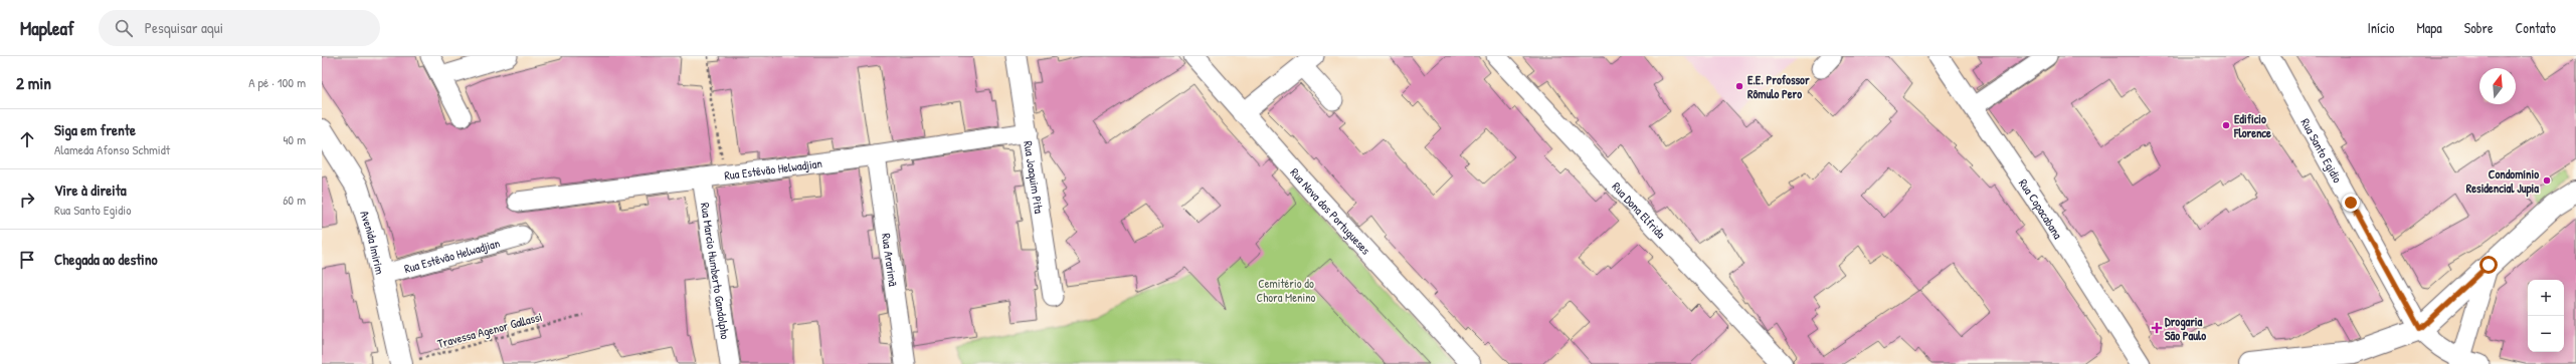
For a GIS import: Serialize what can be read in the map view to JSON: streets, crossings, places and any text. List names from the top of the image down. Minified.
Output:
{"streets":{"main road":["Avenida Imirim"],"street":["Rua Santo Egidio","Rua Estêvão Helwadjian","Rua Joaquim Pita","Rua Copacabana","Rua Dona Elfrida","Rua Nova dos Portugueses","Rua Ararimã","Rua Marcio Humberto Gandolpho"],"path":["Travessa Agenor Gallassi"]},"crossings":[["Rua Estêvão Helwadjian","Rua Joaquim Pita"],["Rua Estêvão Helwadjian","Avenida Imirim"],["Rua Estêvão Helwadjian","Rua Ararimã"],["Rua Estêvão Helwadjian","Rua Marcio Humberto Gandolpho"],["Avenida Imirim","Travessa Agenor Gallassi"]],"parks":["Cemitério do Chora Menino"],"places":{"other":["E.E. Profossor Rômulo Pero","Edifício Florence","Condomínio Residencial Jupia"],"health":["Drogaria São Paulo"]},"north":"top","page":{"header":"Mapleaf","search":"Pesquisar aqui","nav":["Início","Mapa","Sobre","Contato"],"heading":["2 min","A pé · 100 m"],"list":[["Siga em frente","Alameda Afonso Schmidt","40 m"],["Vire à direita","Rua Santo Egidio","60 m"],"Chegada ao destino"],"map_buttons":["+","−"]}}
